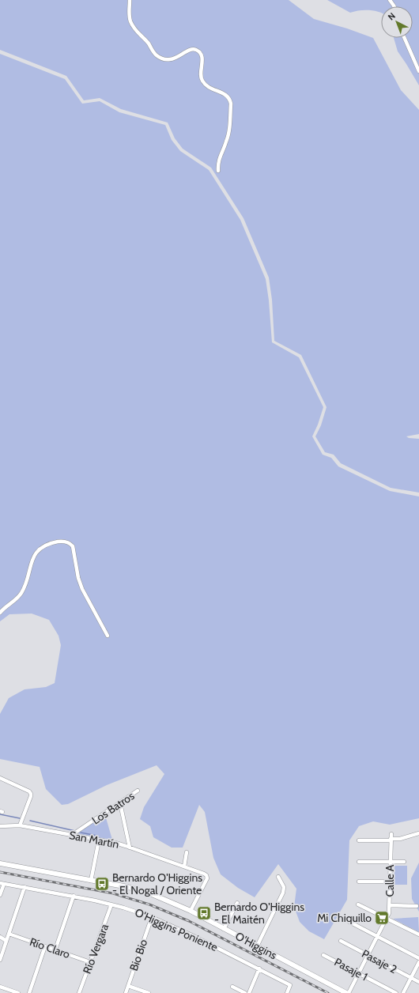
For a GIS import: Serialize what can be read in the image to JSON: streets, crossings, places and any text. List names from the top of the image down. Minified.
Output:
{"streets":{"street":["Los Batros","San Martín","Calle A","O'Higgins Poniente","O'Higgins","Río Claro","Río Vergara","Bio Bio","Pasaje 2","Pasaje 1"]},"crossings":[["Los Batros","San Martín"],["San Martín","O'Higgins"],["Calle A","Pasaje 2"],["Calle A","Pasaje 1"],["O'Higgins Poniente","Río Vergara"],["O'Higgins Poniente","Bio Bio"],["Río Claro","Río Vergara"]],"places":{"bus stop":["Bernardo O'Higgins - El Nogal / Oriente","Bernardo O'Higgins - El Maitén"],"supermarket":["Mi Chiquillo"]},"north":"top left"}
